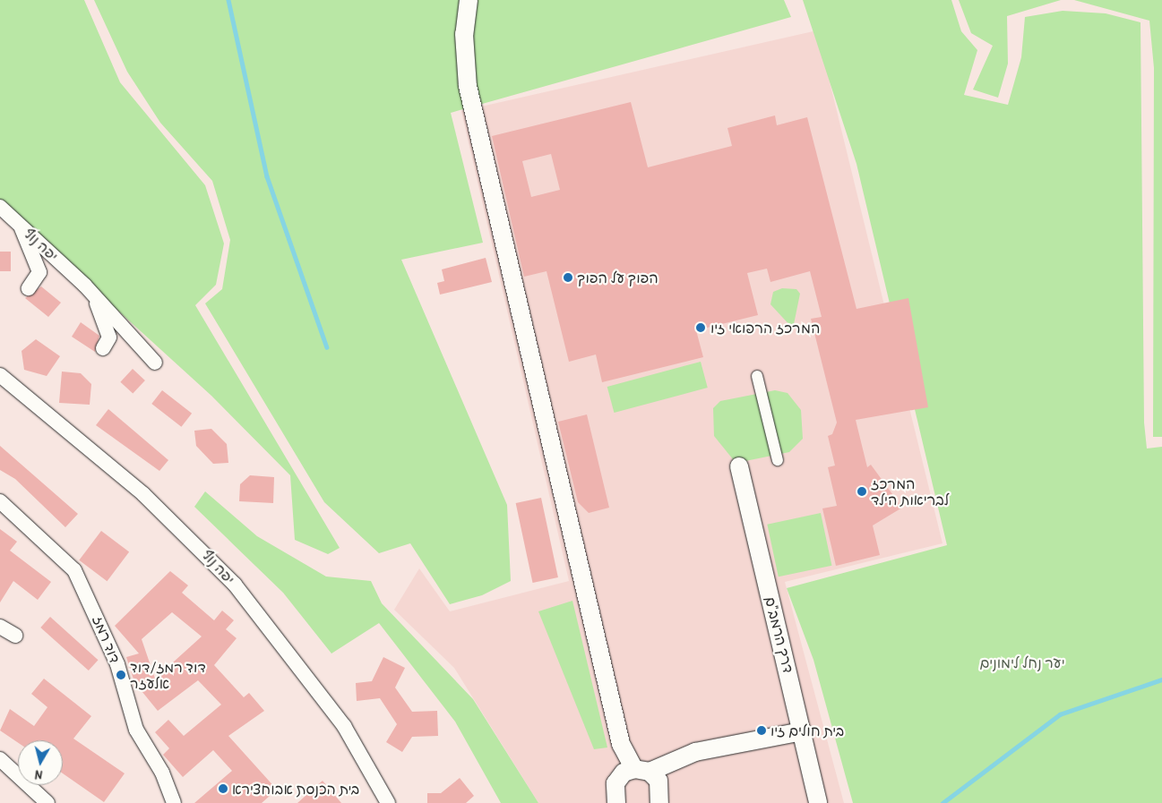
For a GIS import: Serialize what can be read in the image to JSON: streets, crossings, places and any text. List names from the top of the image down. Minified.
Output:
{"streets":{"street":["יפה נוף","דרך הרמב\"ם","דוד רמז"]},"parks":["יער נחל לימונים"],"places":["הפוך על הפוך","המרכז הרפואי זיו","המרכז לבריאות הילד","דוד רמז/דוד אלעזר","בית חולים זיו","בית הכנסת אבוחצירא"],"north":"bottom"}
